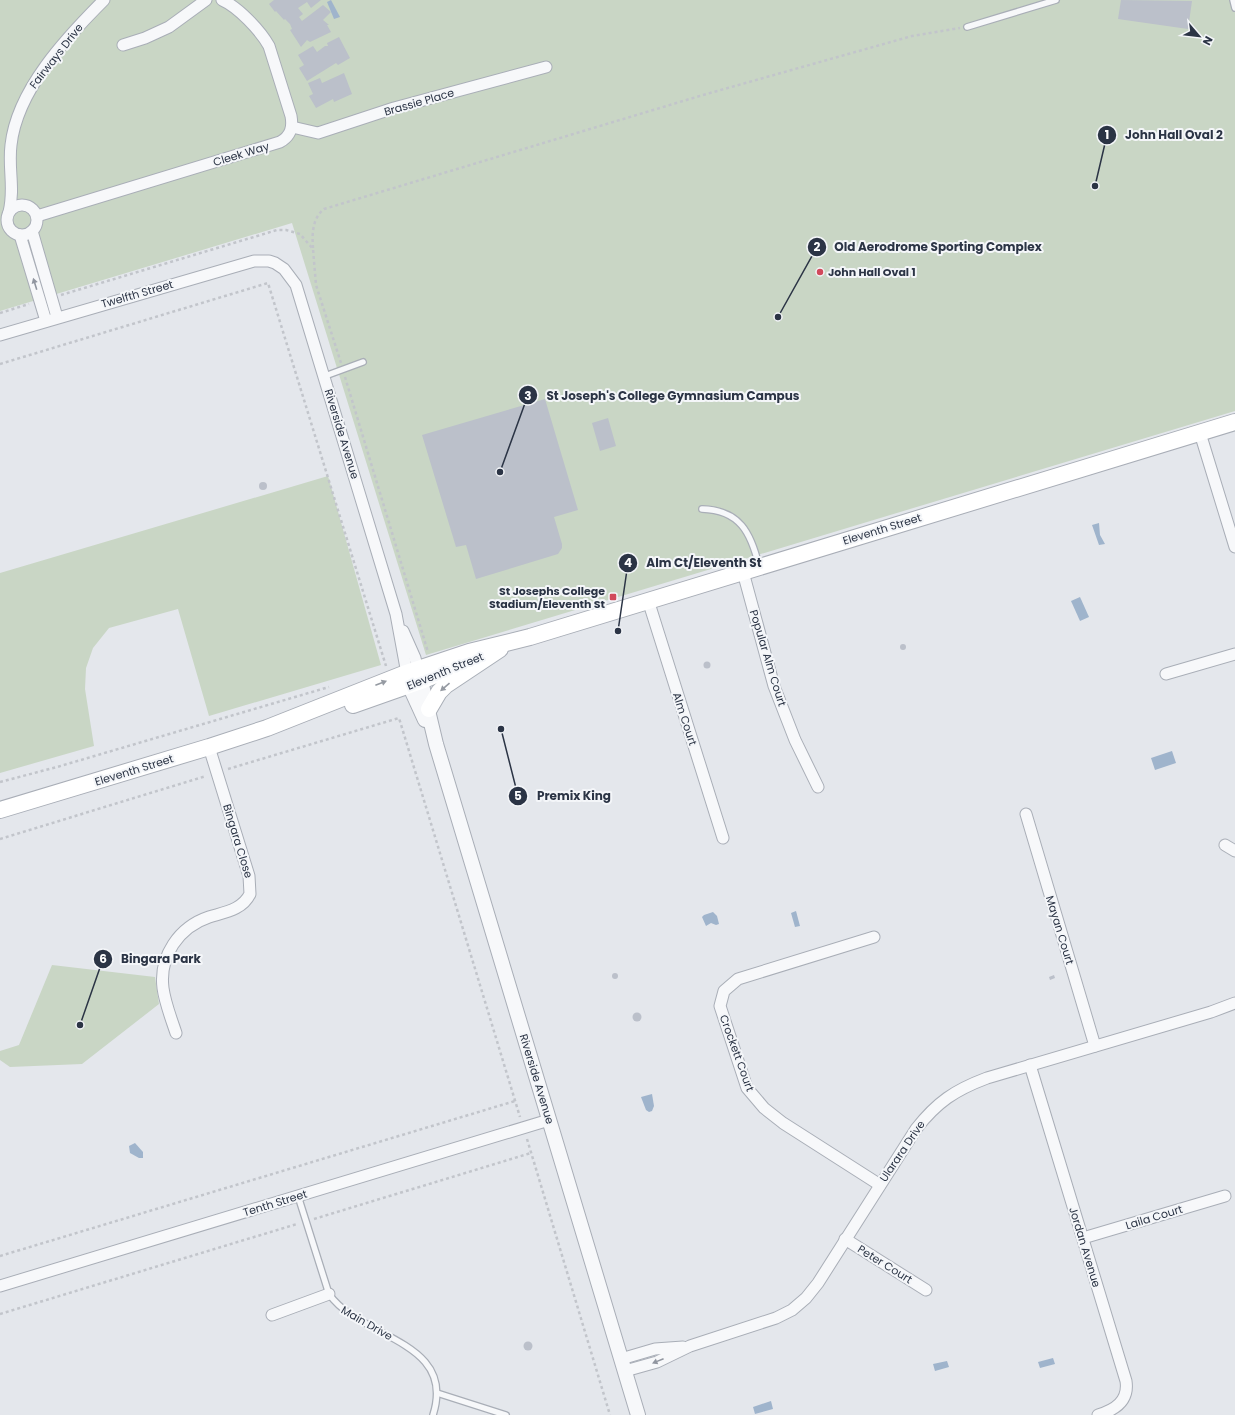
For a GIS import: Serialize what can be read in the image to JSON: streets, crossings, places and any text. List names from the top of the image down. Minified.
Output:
{"streets":{"main road":["Eleventh Street"],"street":["Fairways Drive","Brassie Place","Cleek Way","Twelfth Street","Riverside Avenue","Popular Alm Court","Alm Court","Bingara Close","Mayan Court","Crockett Court","Ularara Drive","Tenth Street","Laila Court","Jordan Avenue","Peter Court"],"lane":["Main Drive"]},"crossings":[["Fairways Drive","Cleek Way"],["Brassie Place","Cleek Way"],["Twelfth Street","Riverside Avenue"],["Riverside Avenue","Eleventh Street"],["Riverside Avenue","Ularara Drive"],["Riverside Avenue","Tenth Street"],["Eleventh Street","Popular Alm Court"],["Eleventh Street","Alm Court"],["Eleventh Street","Bingara Close"],["Mayan Court","Ularara Drive"],["Crockett Court","Ularara Drive"],["Ularara Drive","Jordan Avenue"],["Ularara Drive","Peter Court"],["Tenth Street","Main Drive"],["Laila Court","Jordan Avenue"]],"places":{"other":["John Hall Oval 2","John Hall Oval 1","Old Aerodrome Sporting Complex","St Joseph's College Gymnasium Campus","Alm Ct/Eleventh St","Premix King","Bingara Park"],"transit":["St Josephs College Stadium/Eleventh St"]},"north":"bottom right"}
